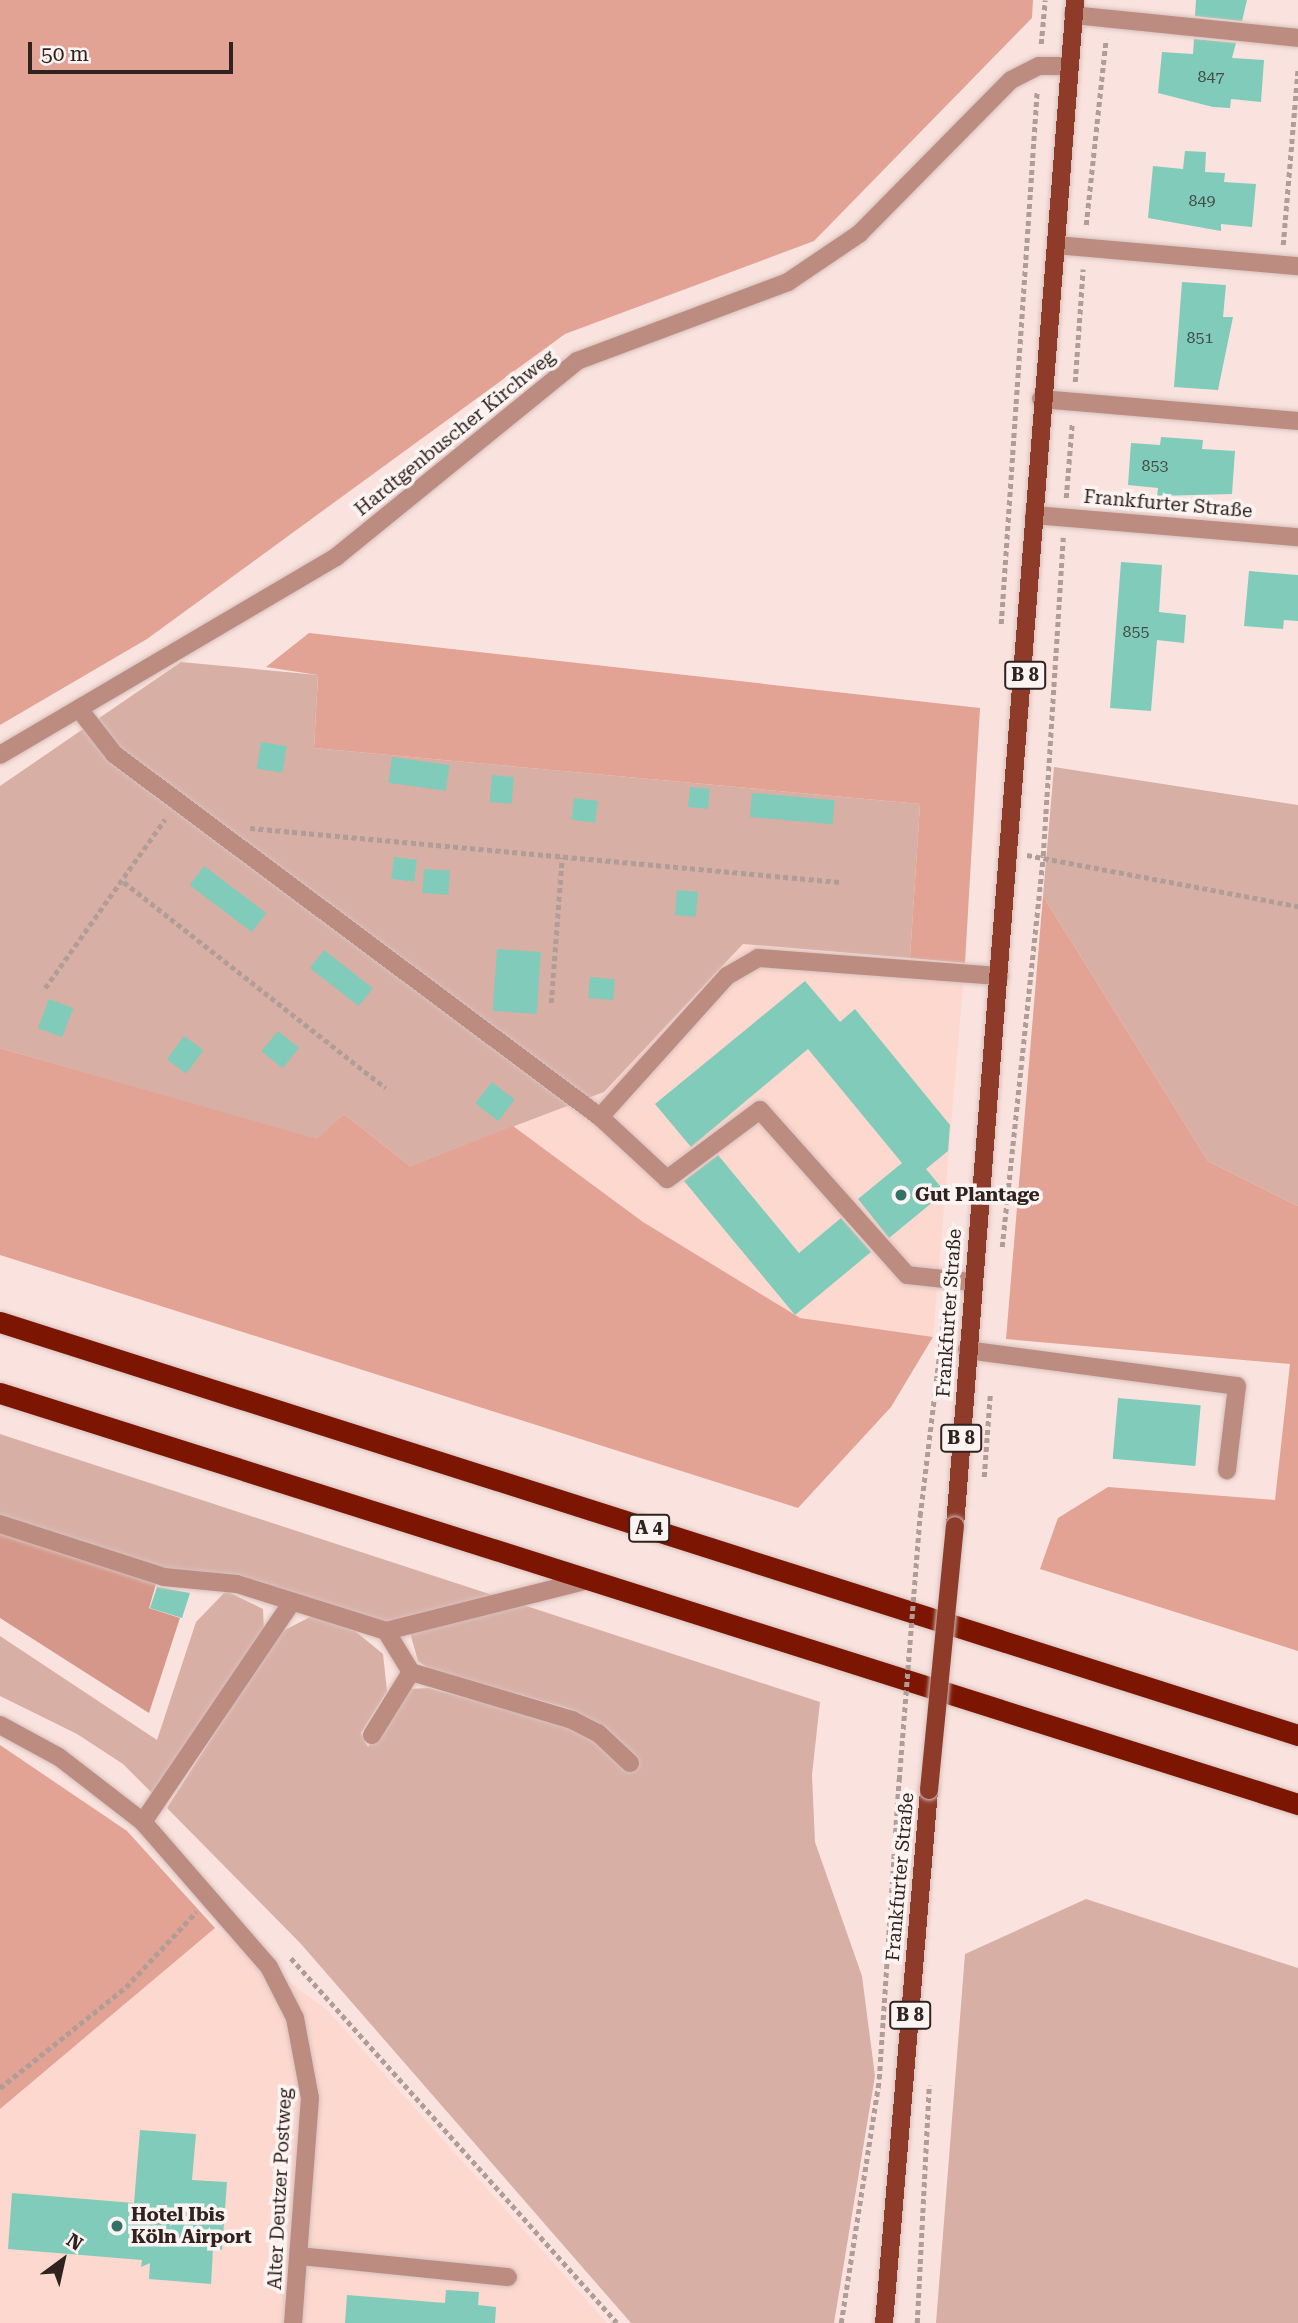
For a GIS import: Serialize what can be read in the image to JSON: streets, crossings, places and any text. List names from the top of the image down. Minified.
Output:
{"streets":{"highway":["A 4"],"main road":["Frankfurter Straße","B 8"],"street":["Hardtgenbuscher Kirchweg","Alter Deutzer Postweg"]},"crossings":[["Hardtgenbuscher Kirchweg","Frankfurter Straße"]],"places":["Gut Plantage","Hotel Ibis Köln Airport"],"house_numbers":["847","849","851","853","855"],"scale_bar":"50 m","north":"top right"}
